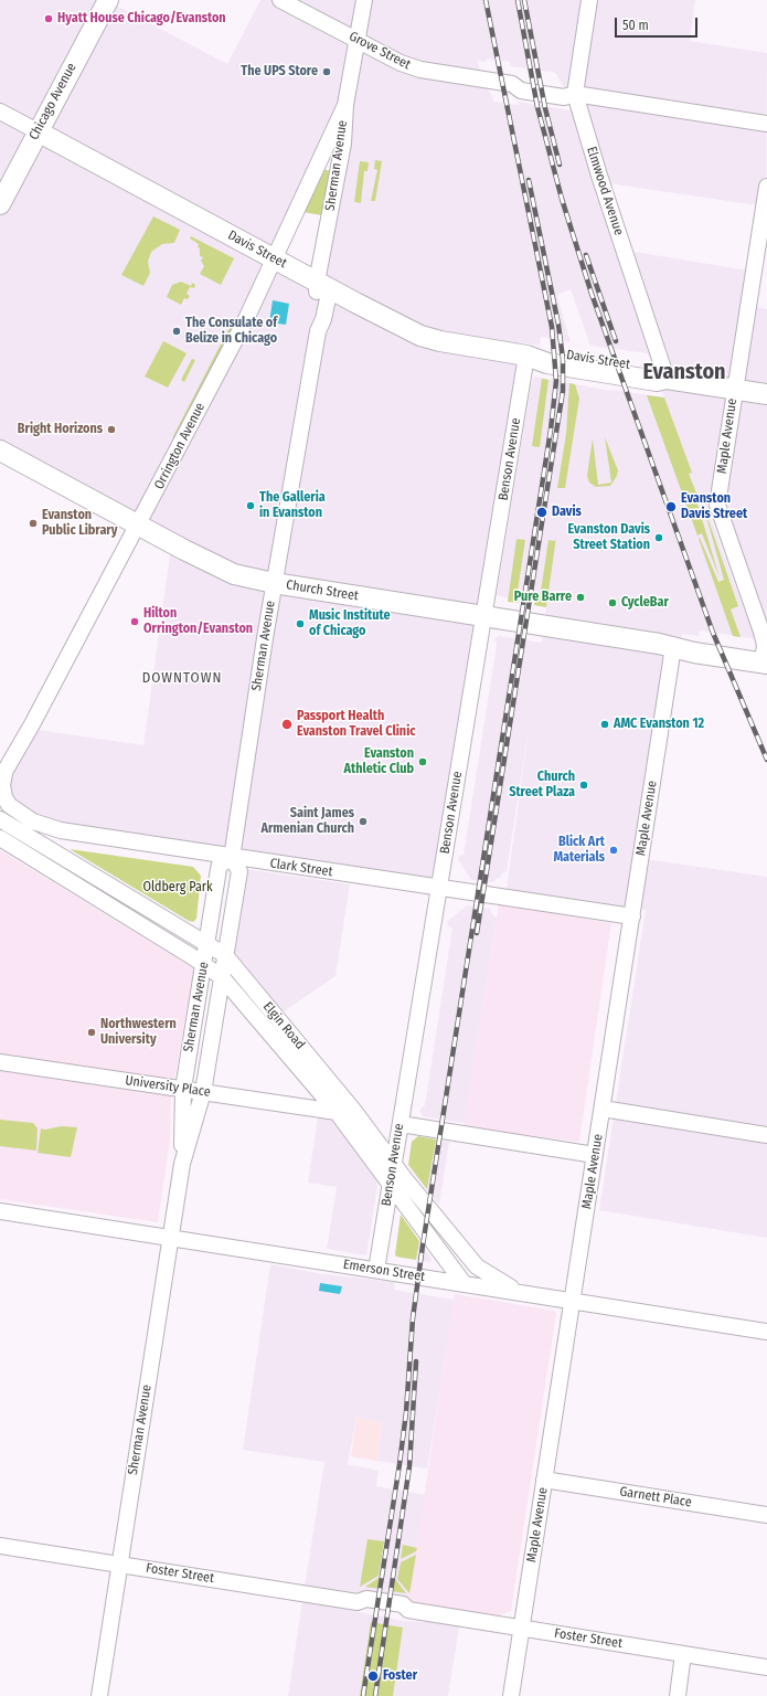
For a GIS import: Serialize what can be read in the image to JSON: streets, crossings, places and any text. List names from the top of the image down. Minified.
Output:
{"streets":{"main road":["Chicago Avenue","Davis Street","Church Street"],"street":["Grove Street","Sherman Avenue","Elmwood Avenue","Maple Avenue","Orrington Avenue","Benson Avenue","Clark Street","Elgin Road","University Place","Emerson Street","Garnett Place","Foster Street"]},"crossings":[["Grove Street","Sherman Avenue"],["Grove Street","Elmwood Avenue"],["Chicago Avenue","Davis Street"],["Sherman Avenue","Davis Street"],["Sherman Avenue","Orrington Avenue"],["Sherman Avenue","Church Street"],["Sherman Avenue","Clark Street"],["Sherman Avenue","Elgin Road"],["Sherman Avenue","University Place"],["Sherman Avenue","Emerson Street"],["Sherman Avenue","Foster Street"],["Elmwood Avenue","Davis Street"],["Davis Street","Maple Avenue"],["Davis Street","Orrington Avenue"],["Davis Street","Benson Avenue"],["Maple Avenue","Church Street"],["Maple Avenue","Clark Street"],["Maple Avenue","Emerson Street"],["Maple Avenue","Garnett Place"],["Maple Avenue","Foster Street"],["Orrington Avenue","Church Street"],["Orrington Avenue","Clark Street"],["Benson Avenue","Church Street"],["Benson Avenue","Clark Street"],["Benson Avenue","Elgin Road"],["Benson Avenue","Emerson Street"],["Elgin Road","University Place"],["Elgin Road","Emerson Street"]],"districts":["Evanston","DOWNTOWN"],"parks":["Oldberg Park"],"places":["Hyatt House Chicago/Evanston","The UPS Store","The Consulate of Belize in Chicago","Bright Horizons","The Galleria in Evanston","Evanston Davis Street","Davis","Evanston Public Library","Evanston Davis Street Station","Pure Barre","CycleBar","Hilton Orrington/Evanston","Music Institute of Chicago","Passport Health Evanston Travel Clinic","AMC Evanston 12","Evanston Athletic Club","Church Street Plaza","Saint James Armenian Church","Blick Art Materials","Northwestern University","Foster"],"scale_bar":"50 m"}
